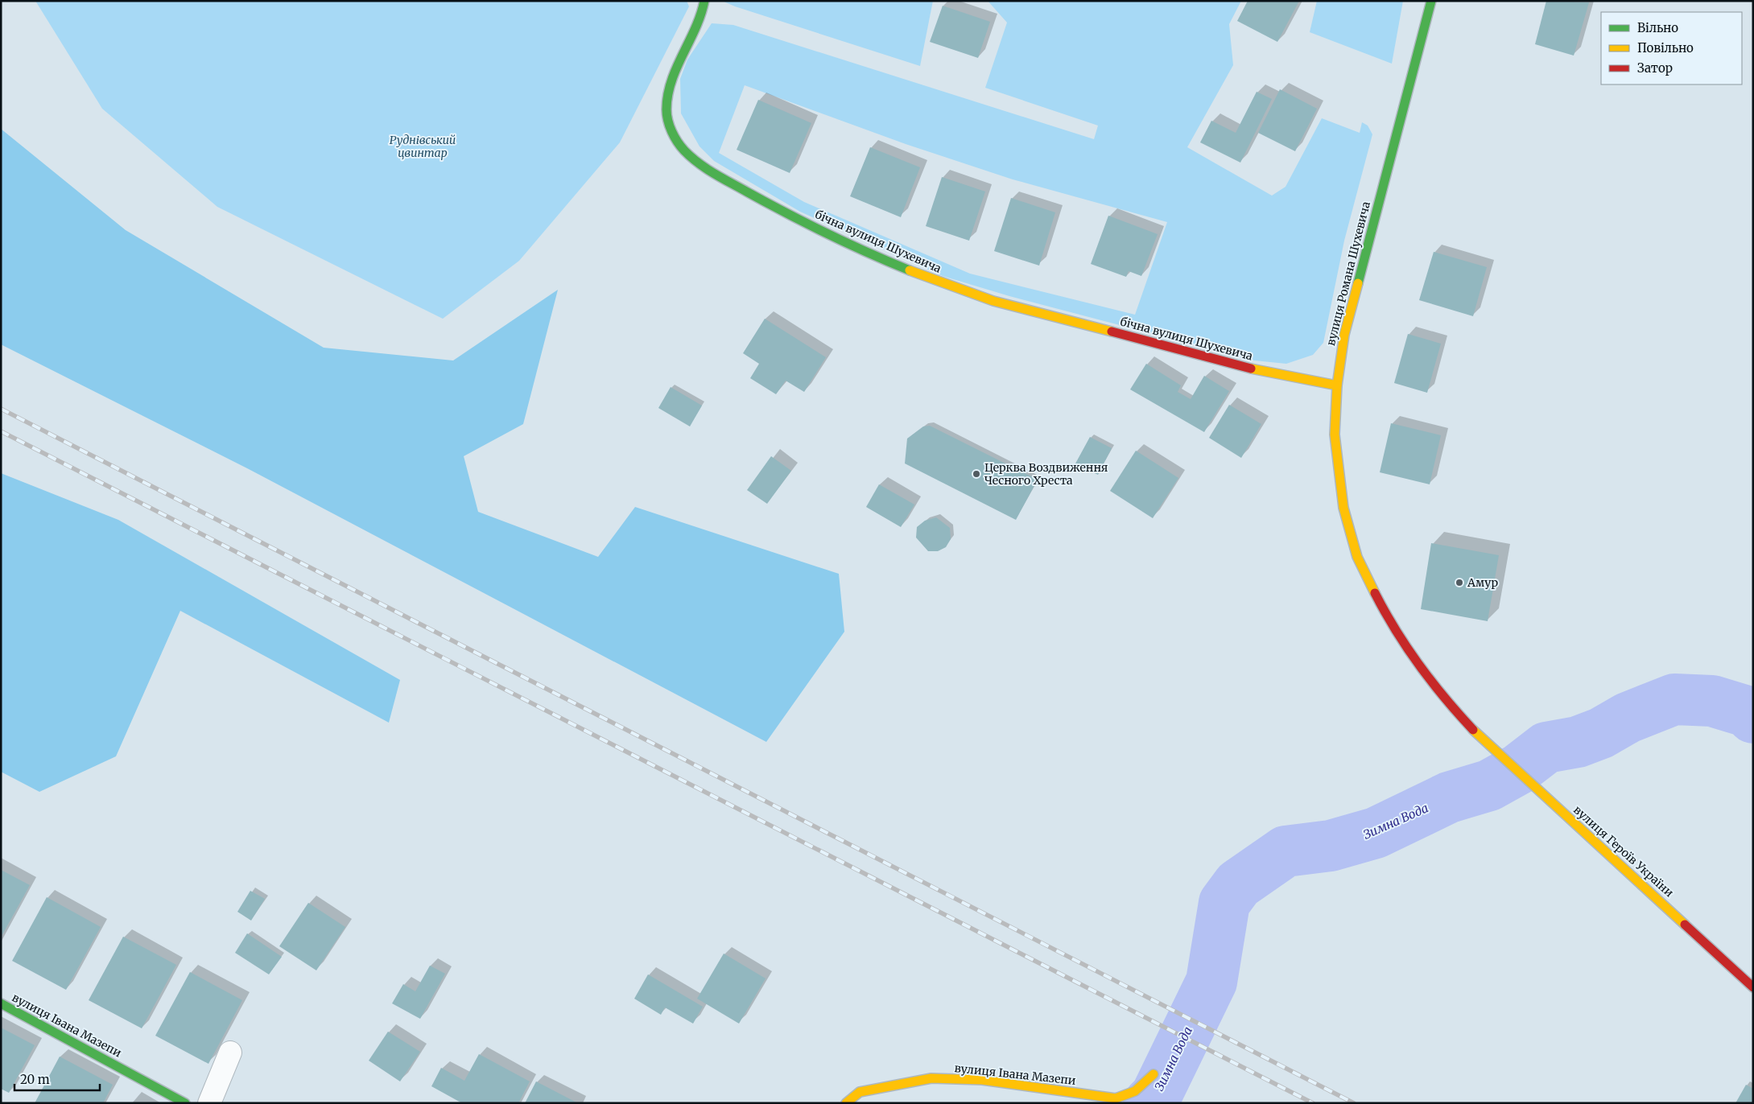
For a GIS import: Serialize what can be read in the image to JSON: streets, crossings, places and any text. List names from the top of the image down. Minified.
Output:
{"streets":{"street":["бічна вулиця Шухевича","вулиця Романа Шухевича","вулиця Героїв України","вулиця Івана Мазепи"]},"crossings":[["бічна вулиця Шухевича","вулиця Романа Шухевича"],["вулиця Романа Шухевича","вулиця Героїв України"]],"water":["Зимна Вода"],"parks":["Руднівський цвинтар"],"places":["Церква Воздвиження Чесного Хреста","Амур"],"legend":["Вільно","Повільно","Затор"],"scale_bar":"20 m"}
